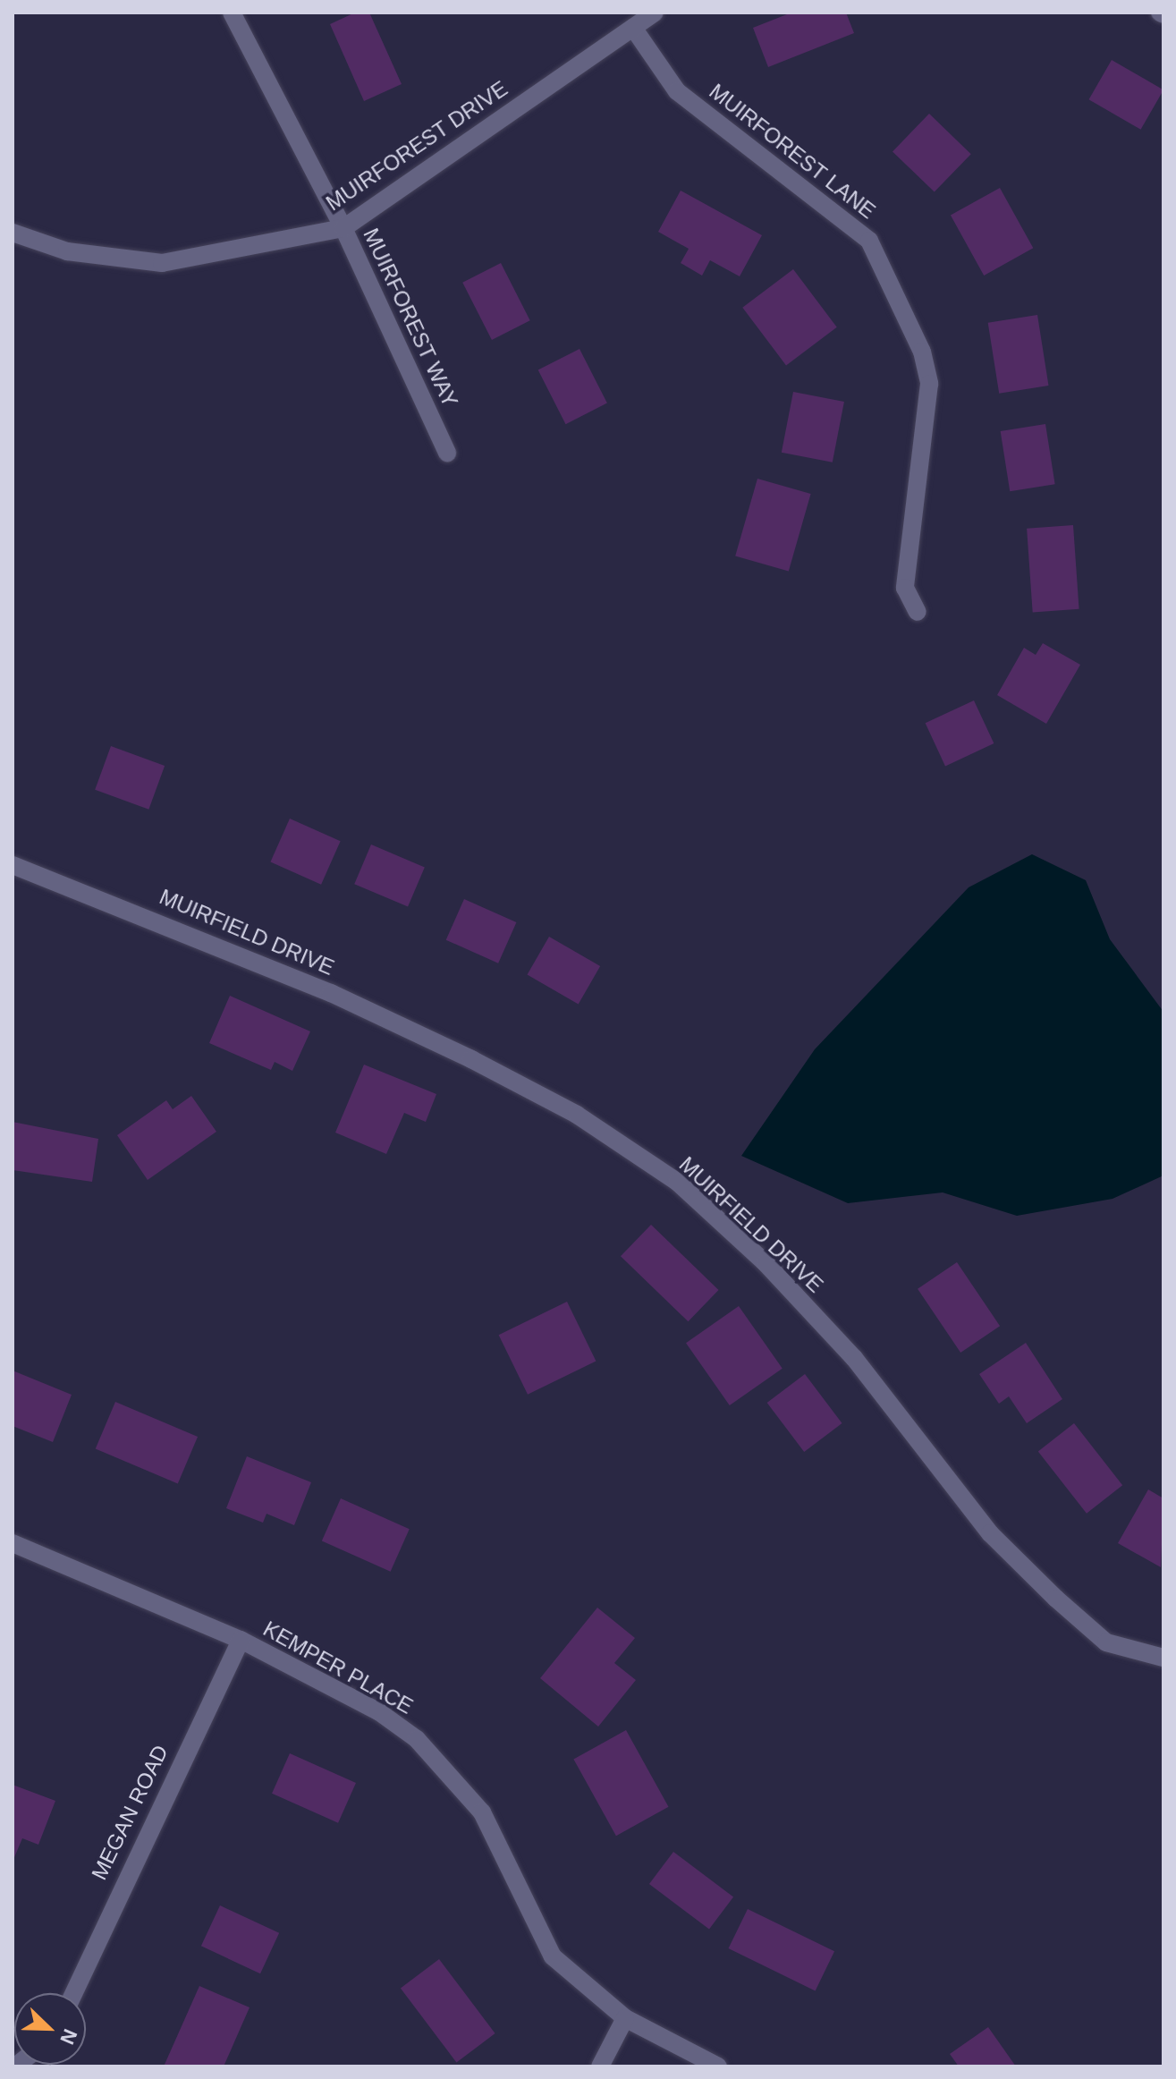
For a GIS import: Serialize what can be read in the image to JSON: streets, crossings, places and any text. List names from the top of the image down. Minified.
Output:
{"streets":{"street":["MUIRFOREST DRIVE","MUIRFOREST LANE","MUIRFOREST WAY","MUIRFIELD DRIVE","KEMPER PLACE","MEGAN ROAD"]},"crossings":[["MUIRFOREST DRIVE","MUIRFOREST LANE"],["MUIRFOREST DRIVE","MUIRFOREST WAY"],["KEMPER PLACE","MEGAN ROAD"]],"north":"bottom right"}
